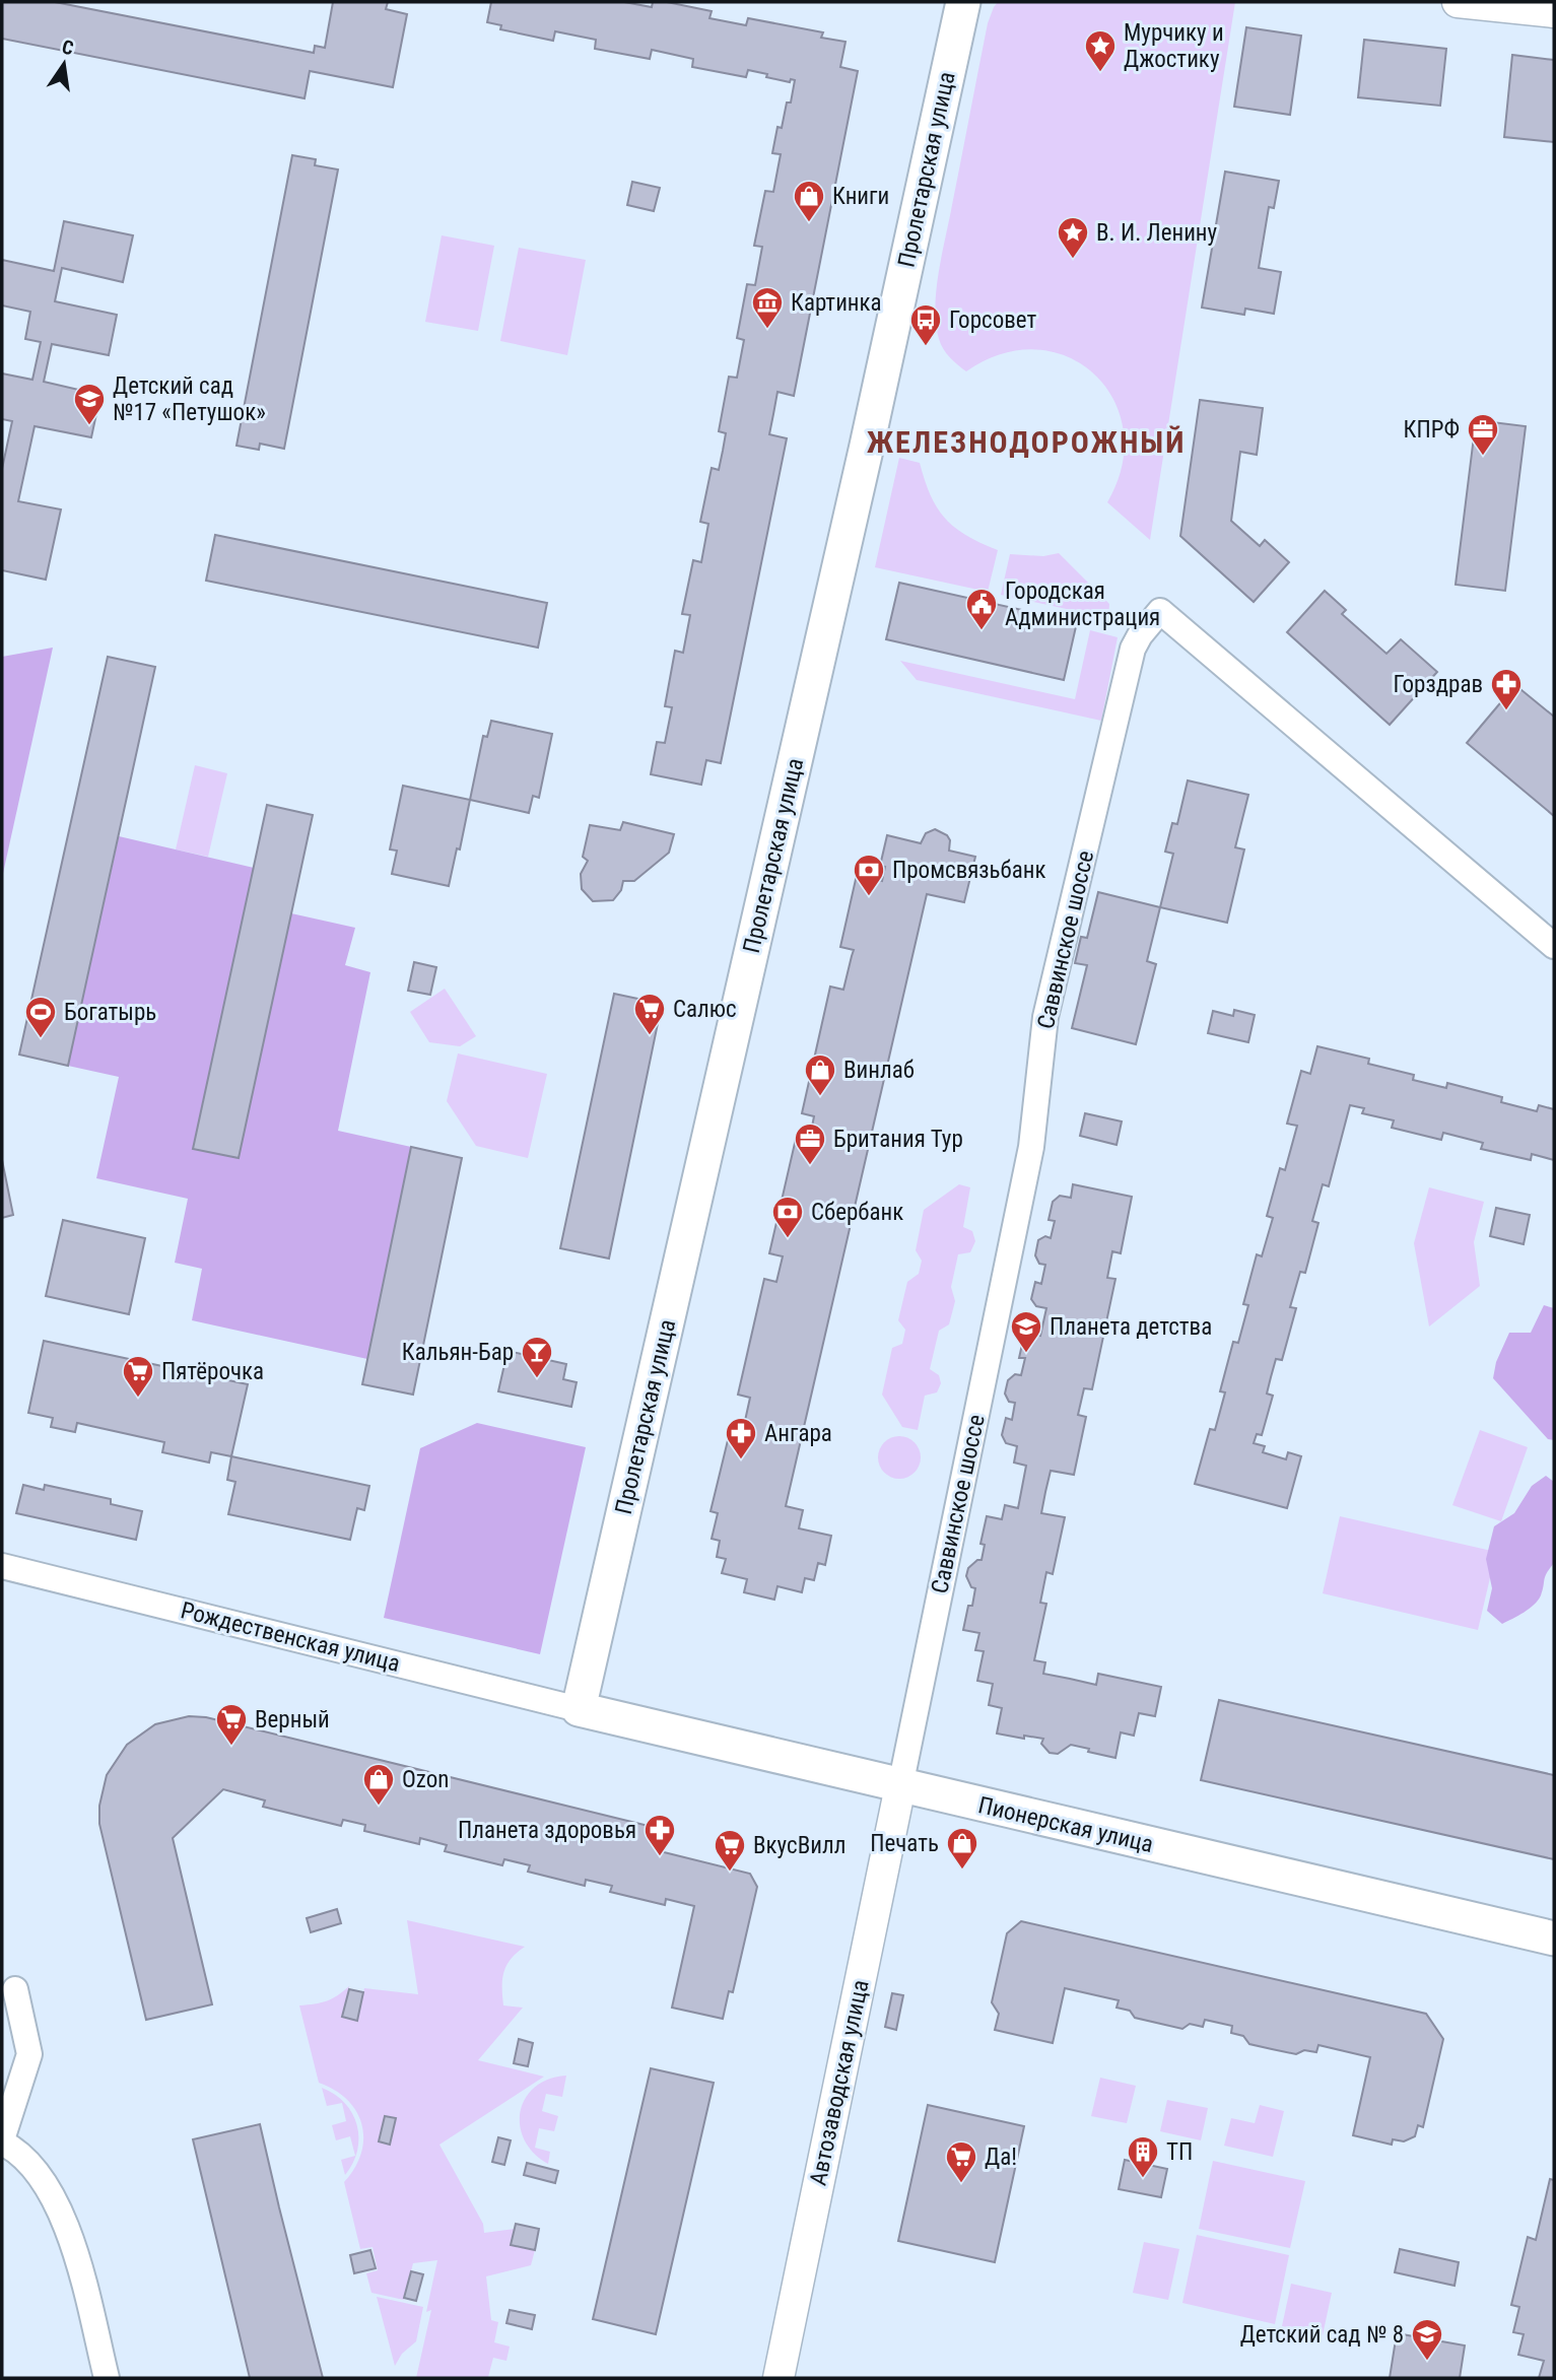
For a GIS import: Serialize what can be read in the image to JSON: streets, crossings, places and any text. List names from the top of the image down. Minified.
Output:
{"streets":{"main road":["Пролетарская улица","Пионерская улица"],"street":["Саввинское шоссе","Рождественская улица","Автозаводская улица"]},"crossings":[["Пролетарская улица","Рождественская улица"],["Пролетарская улица","Пионерская улица"],["Саввинское шоссе","Пионерская улица"],["Саввинское шоссе","Автозаводская улица"],["Рождественская улица","Пионерская улица"],["Пионерская улица","Автозаводская улица"]],"districts":["ЖЕЛЕЗНОДОРОЖНЫЙ"],"places":{"place":["Мурчику и Джостику","В. И. Ленину"],"shop":["Книги","Винлаб","Ozon","Печать"],"museum":["Картинка"],"bus stop":["Горсовет"],"school or university":["Детский сад №17 «Петушок»","Планета детства","Детский сад № 8"],"office":["КПРФ","Британия Тур"],"public building":["Городская Администрация"],"pharmacy":["Горздрав","Ангара","Планета здоровья"],"bank":["Промсвязьбанк","Сбербанк"],"supermarket":["Салюс","Пятёрочка","Верный","ВкусВилл","Да!"],"sports":["Богатырь"],"bar":["Кальян-Бар"],"building":["ТП"]},"north":"top"}
